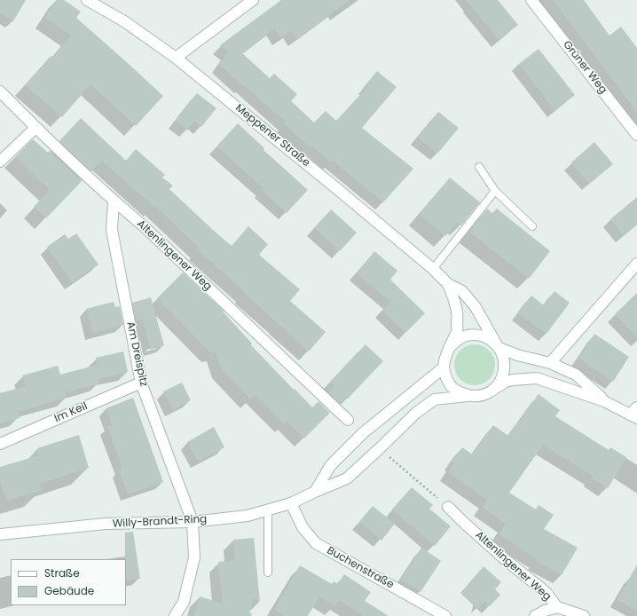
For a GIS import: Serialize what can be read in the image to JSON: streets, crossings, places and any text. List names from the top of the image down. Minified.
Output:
{"streets":{"street":["Grüner Weg","Meppener Straße","Altenlingener Weg","Am Dreispitz","Im Keil","Willy-Brandt-Ring","Buchenstraße"]},"crossings":[["Meppener Straße","Willy-Brandt-Ring"],["Altenlingener Weg","Am Dreispitz"],["Am Dreispitz","Im Keil"],["Am Dreispitz","Willy-Brandt-Ring"],["Willy-Brandt-Ring","Buchenstraße"]],"legend":["Straße","Gebäude"]}
